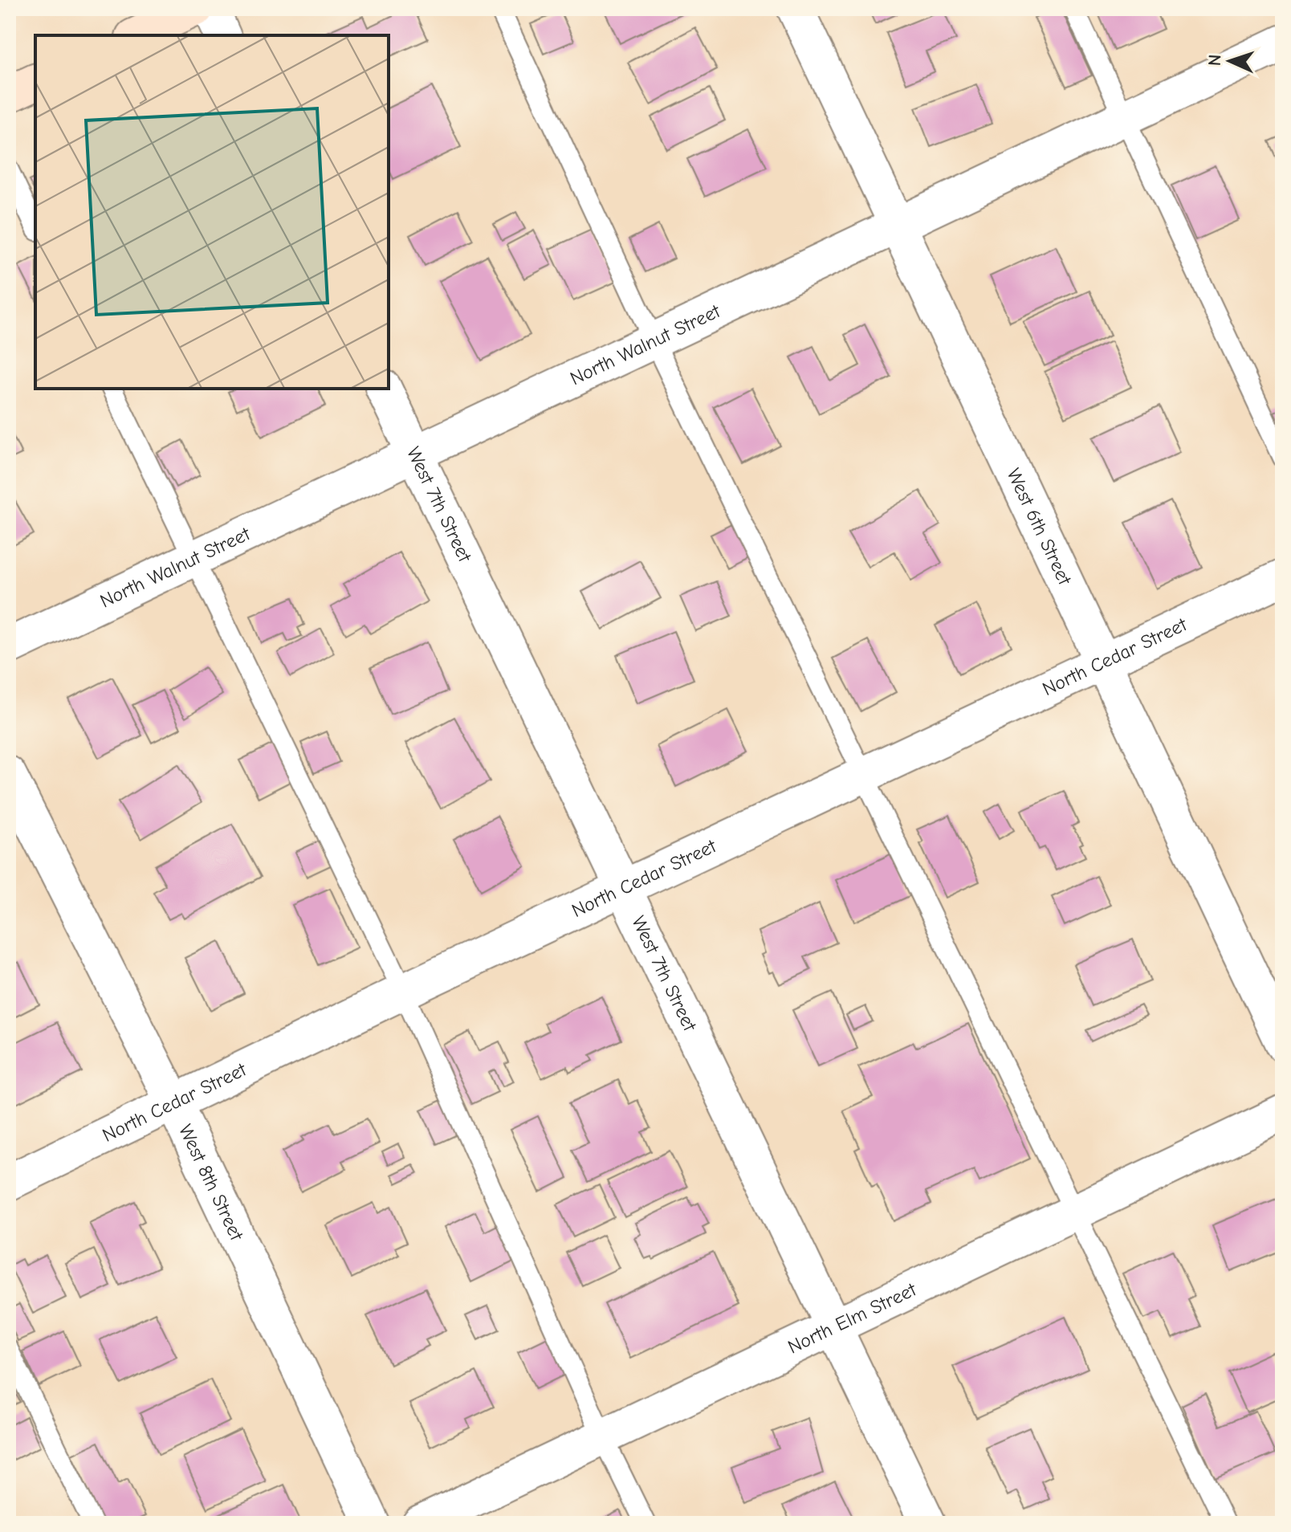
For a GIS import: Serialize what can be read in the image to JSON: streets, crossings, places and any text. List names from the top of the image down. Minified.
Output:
{"streets":{"street":["North Walnut Street","West 7th Street","West 6th Street","North Cedar Street","West 8th Street","North Elm Street"]},"crossings":[["North Walnut Street","West 7th Street"],["North Walnut Street","West 6th Street"],["West 7th Street","North Cedar Street"],["West 7th Street","North Elm Street"],["West 6th Street","North Cedar Street"],["North Cedar Street","West 8th Street"]],"north":"left"}
